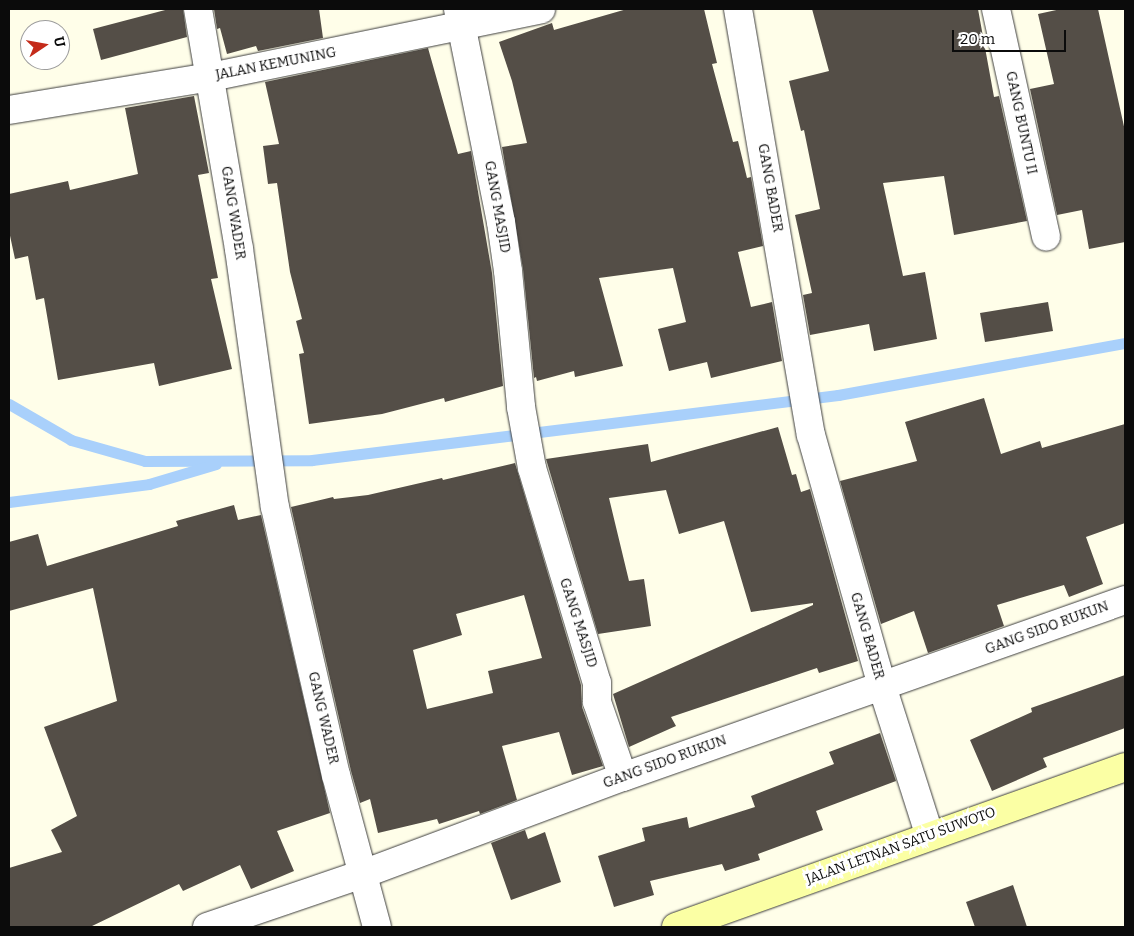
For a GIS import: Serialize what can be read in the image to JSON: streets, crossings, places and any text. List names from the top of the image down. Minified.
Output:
{"streets":{"main road":["JALAN LETNAN SATU SUWOTO"],"street":["JALAN KEMUNING","GANG BUNTU II","GANG BADER","GANG MASJID","GANG WADER","GANG SIDO RUKUN"]},"crossings":[["JALAN KEMUNING","GANG MASJID"],["JALAN KEMUNING","GANG WADER"],["GANG BADER","GANG SIDO RUKUN"],["GANG BADER","JALAN LETNAN SATU SUWOTO"],["GANG MASJID","GANG SIDO RUKUN"],["GANG WADER","GANG SIDO RUKUN"]],"scale_bar":"20 m","north":"right"}
